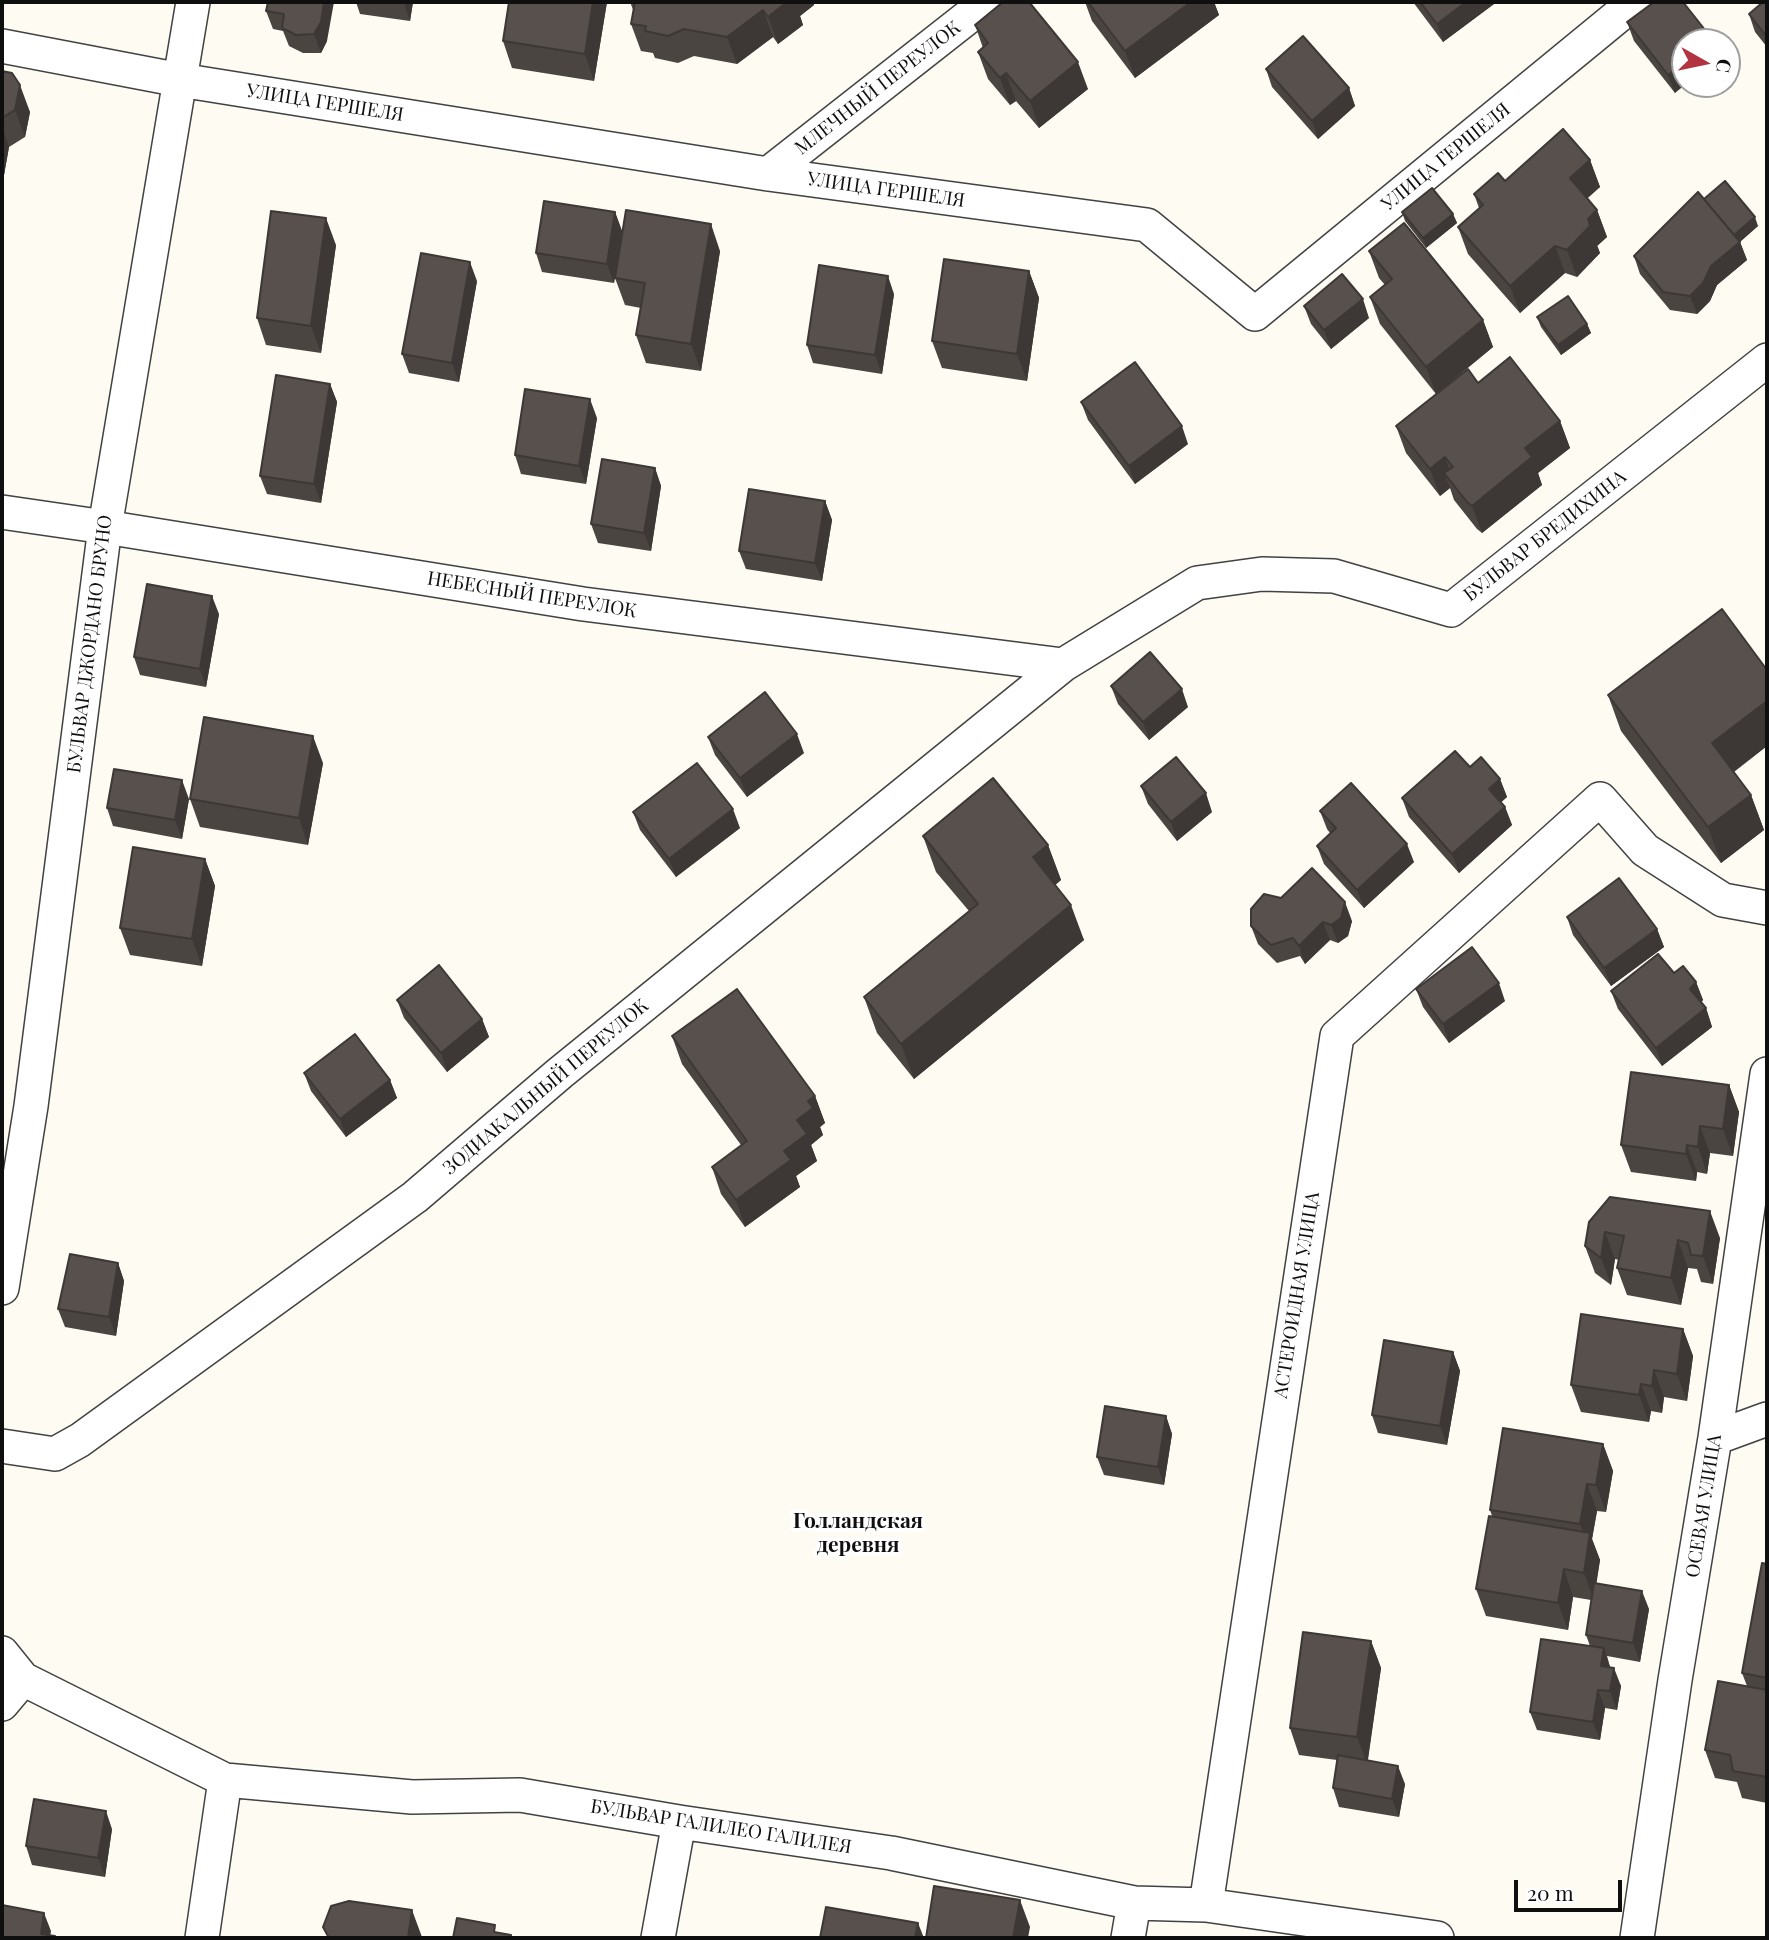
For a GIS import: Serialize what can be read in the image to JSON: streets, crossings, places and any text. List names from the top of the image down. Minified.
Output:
{"streets":{"street":["МЛЕЧНЫЙ ПЕРЕУЛОК","УЛИЦА ГЕРШЕЛЯ","БУЛЬВАР БРЕДИХИНА","НЕБЕСНЫЙ ПЕРЕУЛОК","БУЛЬВАР ДЖОРДАНО БРУНО","ЗОДИАКАЛЬНЫЙ ПЕРЕУЛОК","АСТЕРОИДНАЯ УЛИЦА","ОСЕВАЯ УЛИЦА","БУЛЬВАР ГАЛИЛЕО ГАЛИЛЕЯ"]},"crossings":[["МЛЕЧНЫЙ ПЕРЕУЛОК","УЛИЦА ГЕРШЕЛЯ"],["УЛИЦА ГЕРШЕЛЯ","БУЛЬВАР ДЖОРДАНО БРУНО"],["БУЛЬВАР БРЕДИХИНА","НЕБЕСНЫЙ ПЕРЕУЛОК"],["БУЛЬВАР БРЕДИХИНА","ЗОДИАКАЛЬНЫЙ ПЕРЕУЛОК"],["НЕБЕСНЫЙ ПЕРЕУЛОК","БУЛЬВАР ДЖОРДАНО БРУНО"],["НЕБЕСНЫЙ ПЕРЕУЛОК","ЗОДИАКАЛЬНЫЙ ПЕРЕУЛОК"],["АСТЕРОИДНАЯ УЛИЦА","БУЛЬВАР ГАЛИЛЕО ГАЛИЛЕЯ"]],"districts":["Голландская деревня"],"scale_bar":"20 m","north":"right"}
